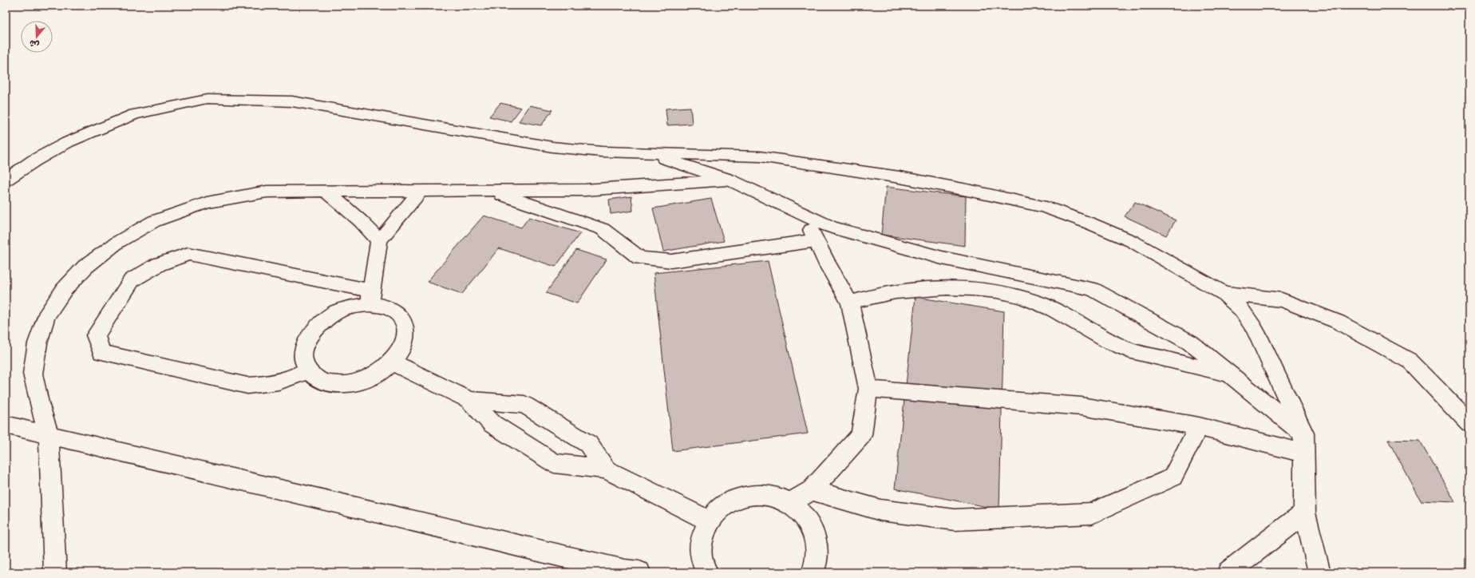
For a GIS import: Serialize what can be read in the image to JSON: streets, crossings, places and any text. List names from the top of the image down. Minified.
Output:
{"north":"bottom"}
